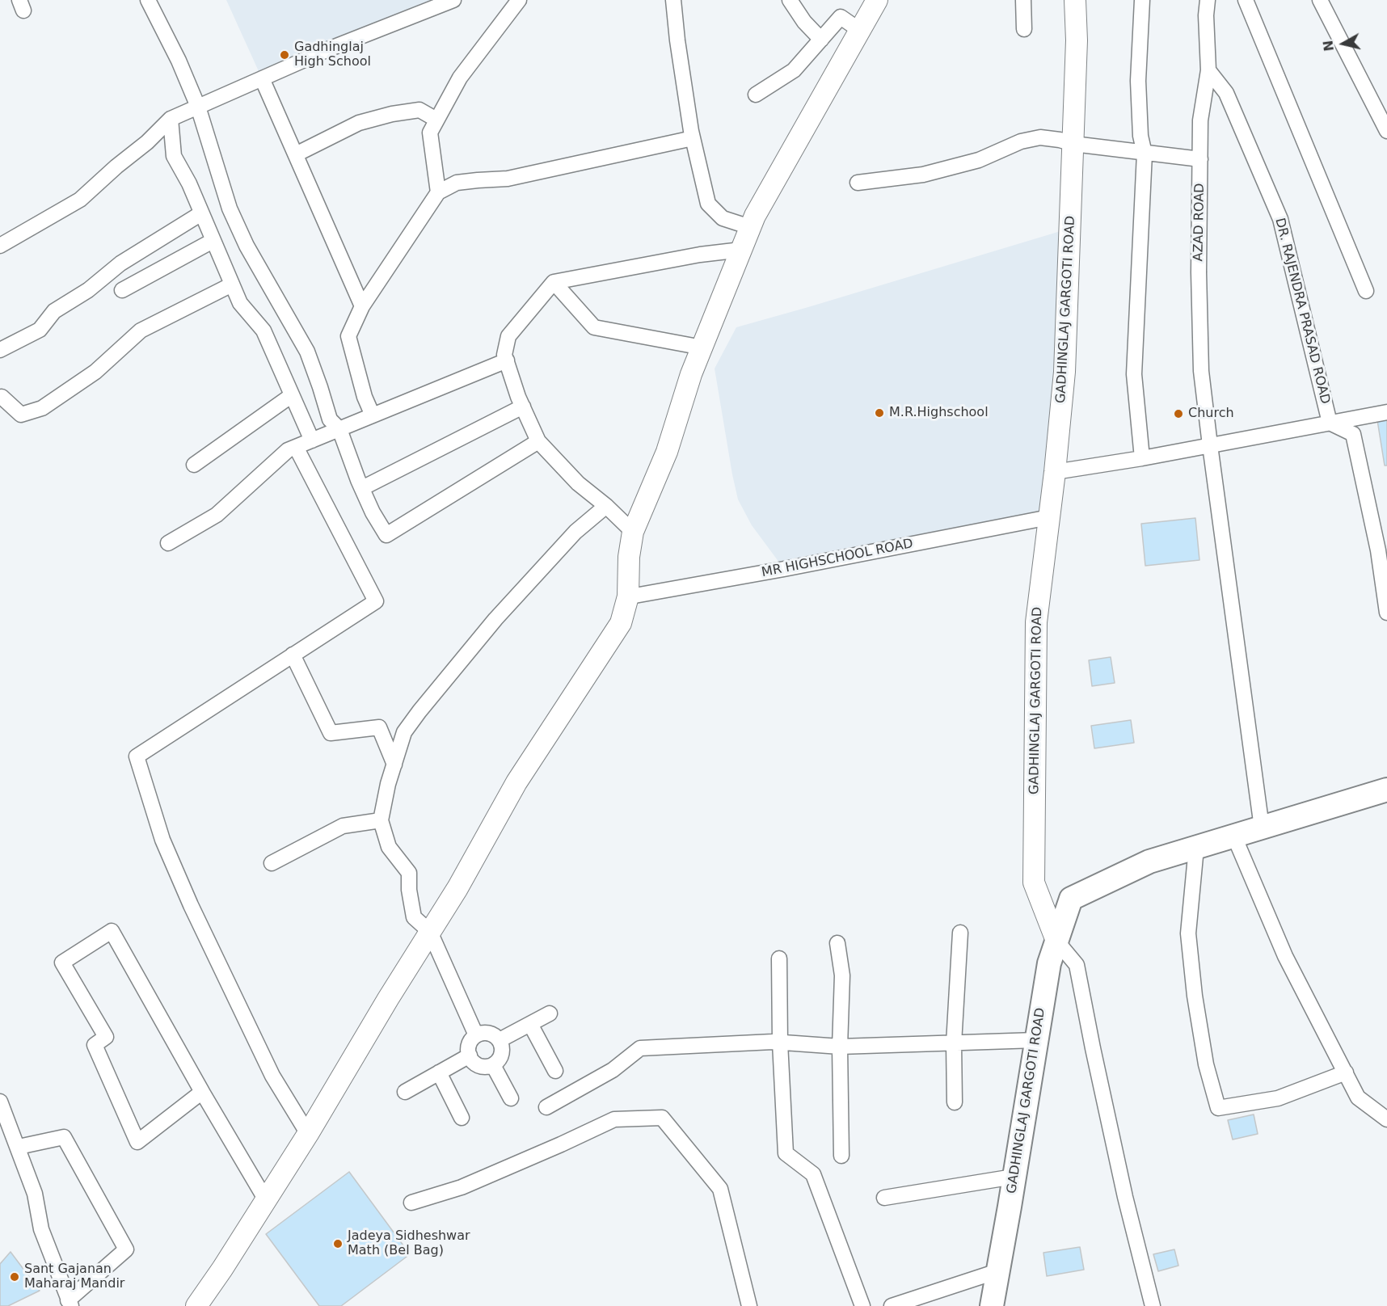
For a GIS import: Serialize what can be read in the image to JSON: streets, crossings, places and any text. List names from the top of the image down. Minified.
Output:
{"streets":{"main road":["GADHINGLAJ GARGOTI ROAD"],"street":["AZAD ROAD","DR. RAJENDRA PRASAD ROAD","MR HIGHSCHOOL ROAD"]},"crossings":[["AZAD ROAD","DR. RAJENDRA PRASAD ROAD"],["GADHINGLAJ GARGOTI ROAD","MR HIGHSCHOOL ROAD"]],"places":["Gadhinglaj High School","M.R.Highschool","Church","Jadeya Sidheshwar Math (Bel Bag)","Sant Gajanan Maharaj Mandir"],"north":"left"}
